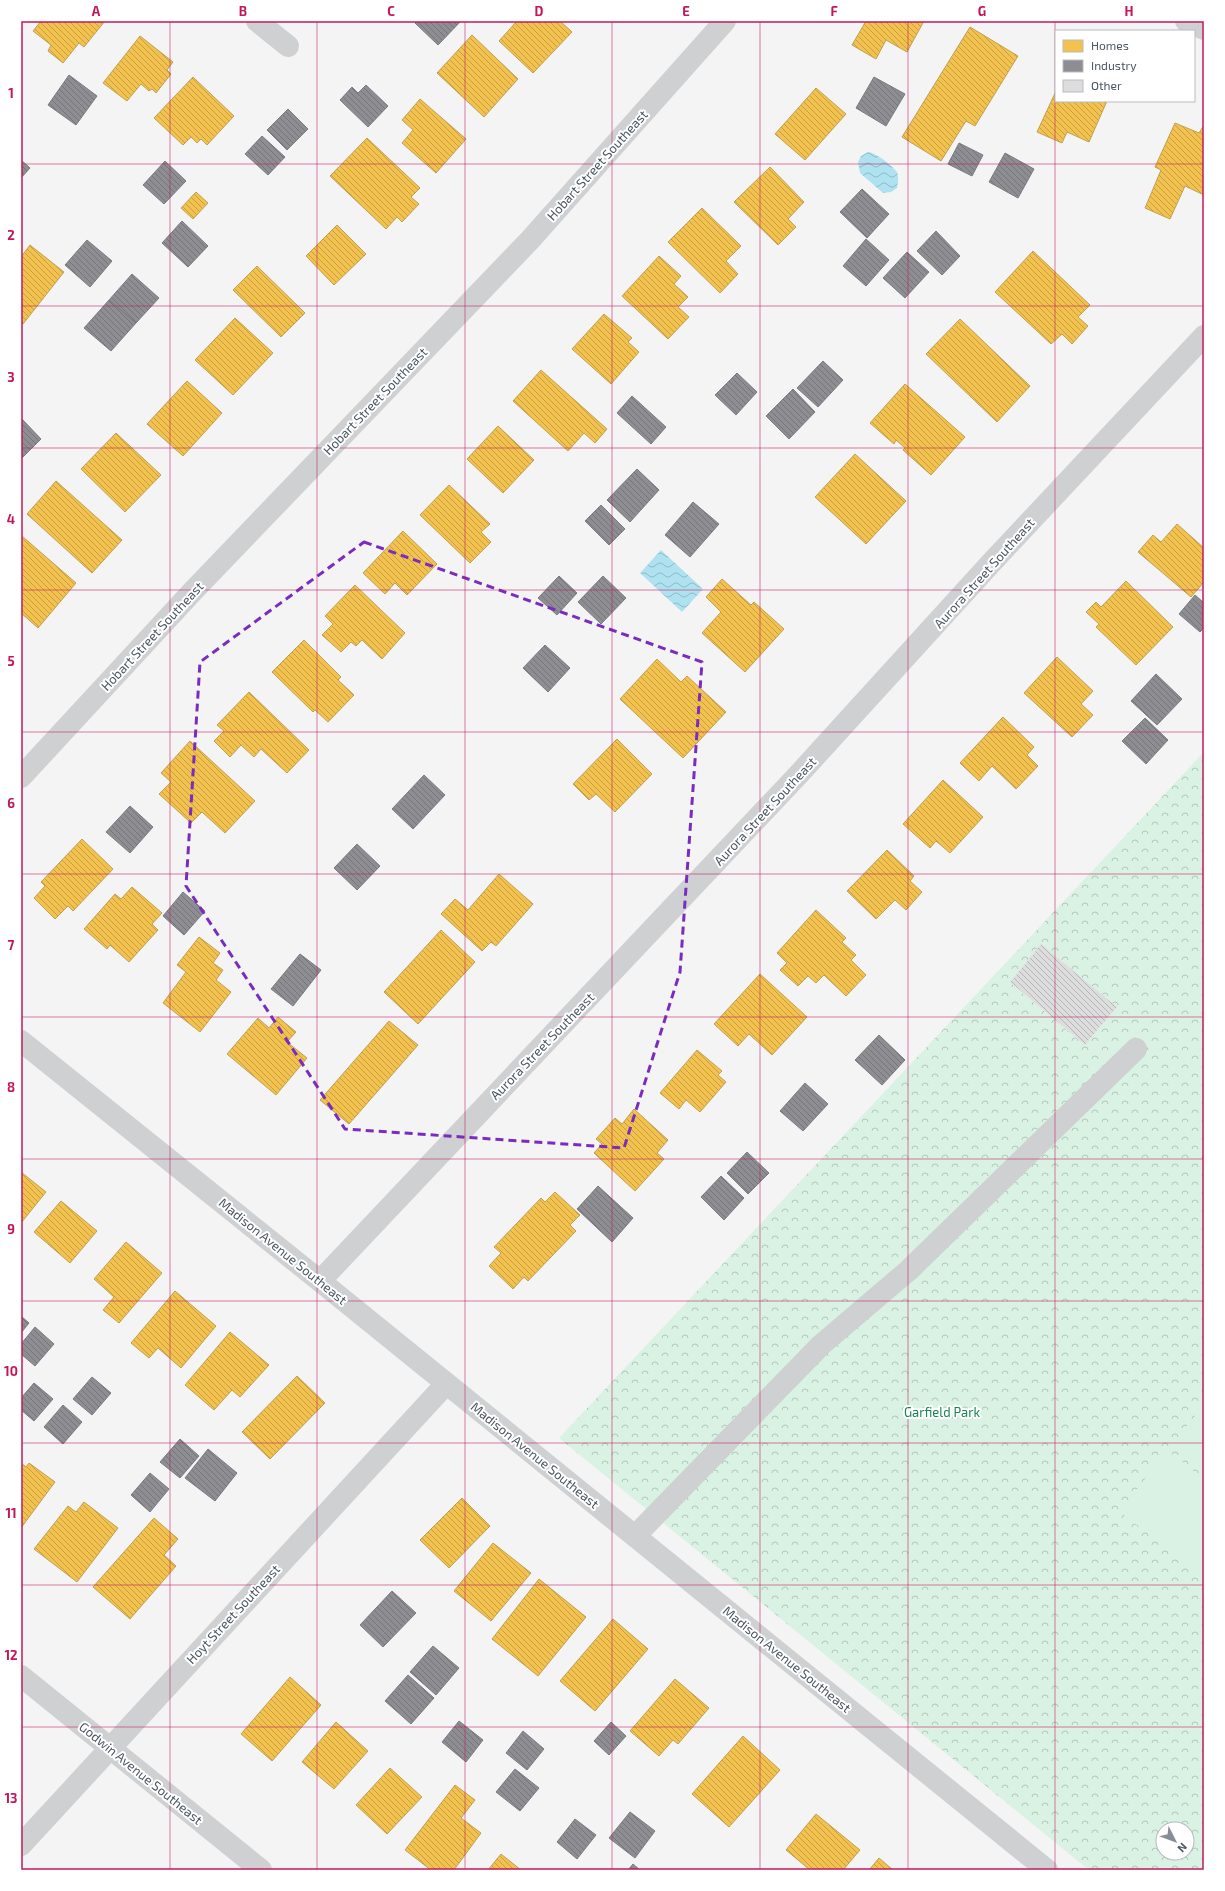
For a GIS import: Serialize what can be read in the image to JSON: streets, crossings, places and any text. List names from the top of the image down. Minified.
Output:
{"streets":{"street":["Hobart Street Southeast","Aurora Street Southeast","Madison Avenue Southeast","Hoyt Street Southeast","Godwin Avenue Southeast"]},"crossings":[["Aurora Street Southeast","Madison Avenue Southeast"],["Madison Avenue Southeast","Hoyt Street Southeast"],["Hoyt Street Southeast","Godwin Avenue Southeast"]],"parks":["Garfield Park"],"legend":["Homes","Industry","Other"],"north":"bottom right","grid":{"columns":["A","B","C","D","E","F","G","H"],"rows":["1","2","3","4","5","6","7","8","9","10","11","12","13"]}}
